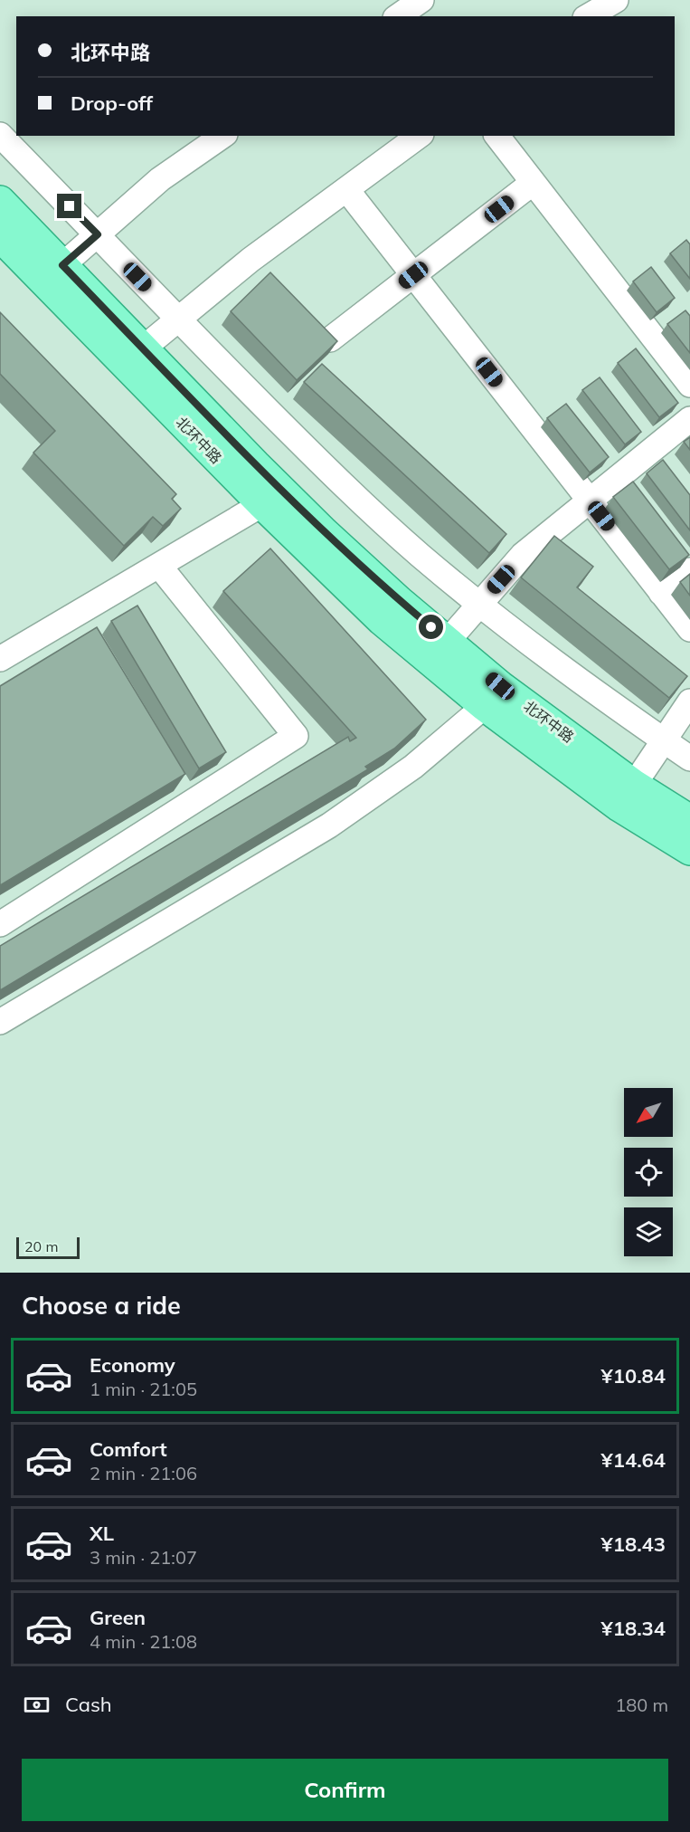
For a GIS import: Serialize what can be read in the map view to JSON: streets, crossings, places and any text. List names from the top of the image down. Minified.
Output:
{"streets":{"main road":["北环中路"]},"scale_bar":"20 m","north":"bottom left","page":{"banner":["北环中路","Drop-off"],"scale":"20 m","heading":"Choose a ride","list":[{"name":"Economy","note":"1 min · 21:05","value":"¥10.84"},{"name":"Comfort","note":"2 min · 21:06","value":"¥14.64"},{"name":"XL","note":"3 min · 21:07","value":"¥18.43"},{"name":"Green","note":"4 min · 21:08","value":"¥18.34"}],"pay":["Cash","180 m"],"buttons":"Confirm"}}
